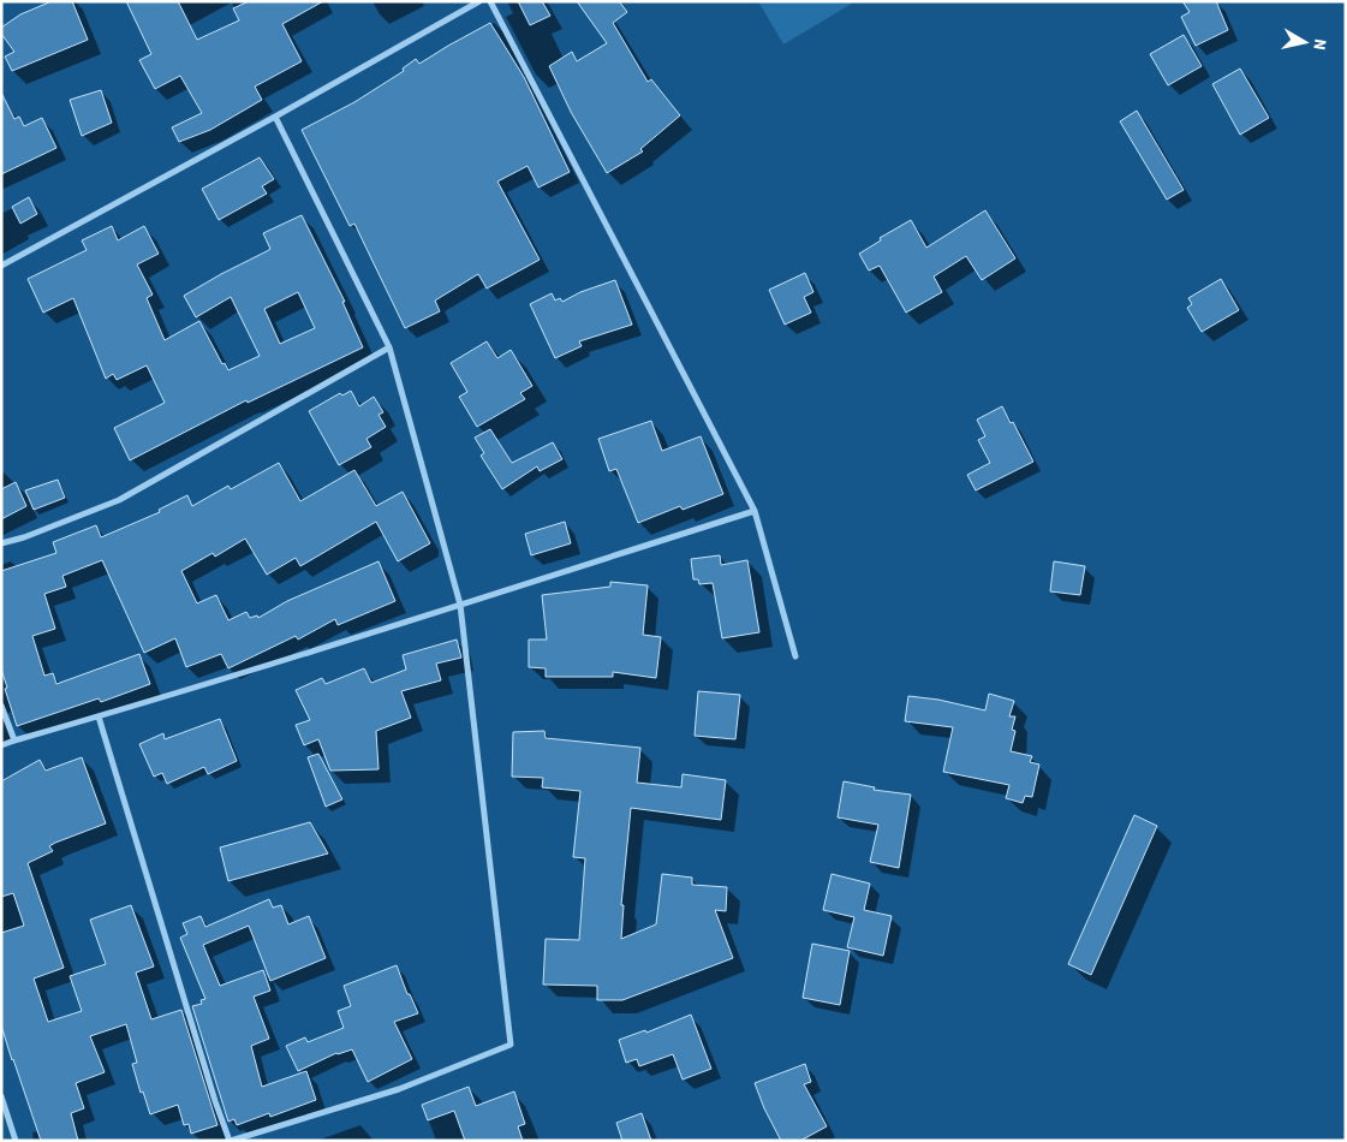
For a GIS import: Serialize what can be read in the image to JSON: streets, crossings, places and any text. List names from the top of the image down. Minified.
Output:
{"north":"right"}
